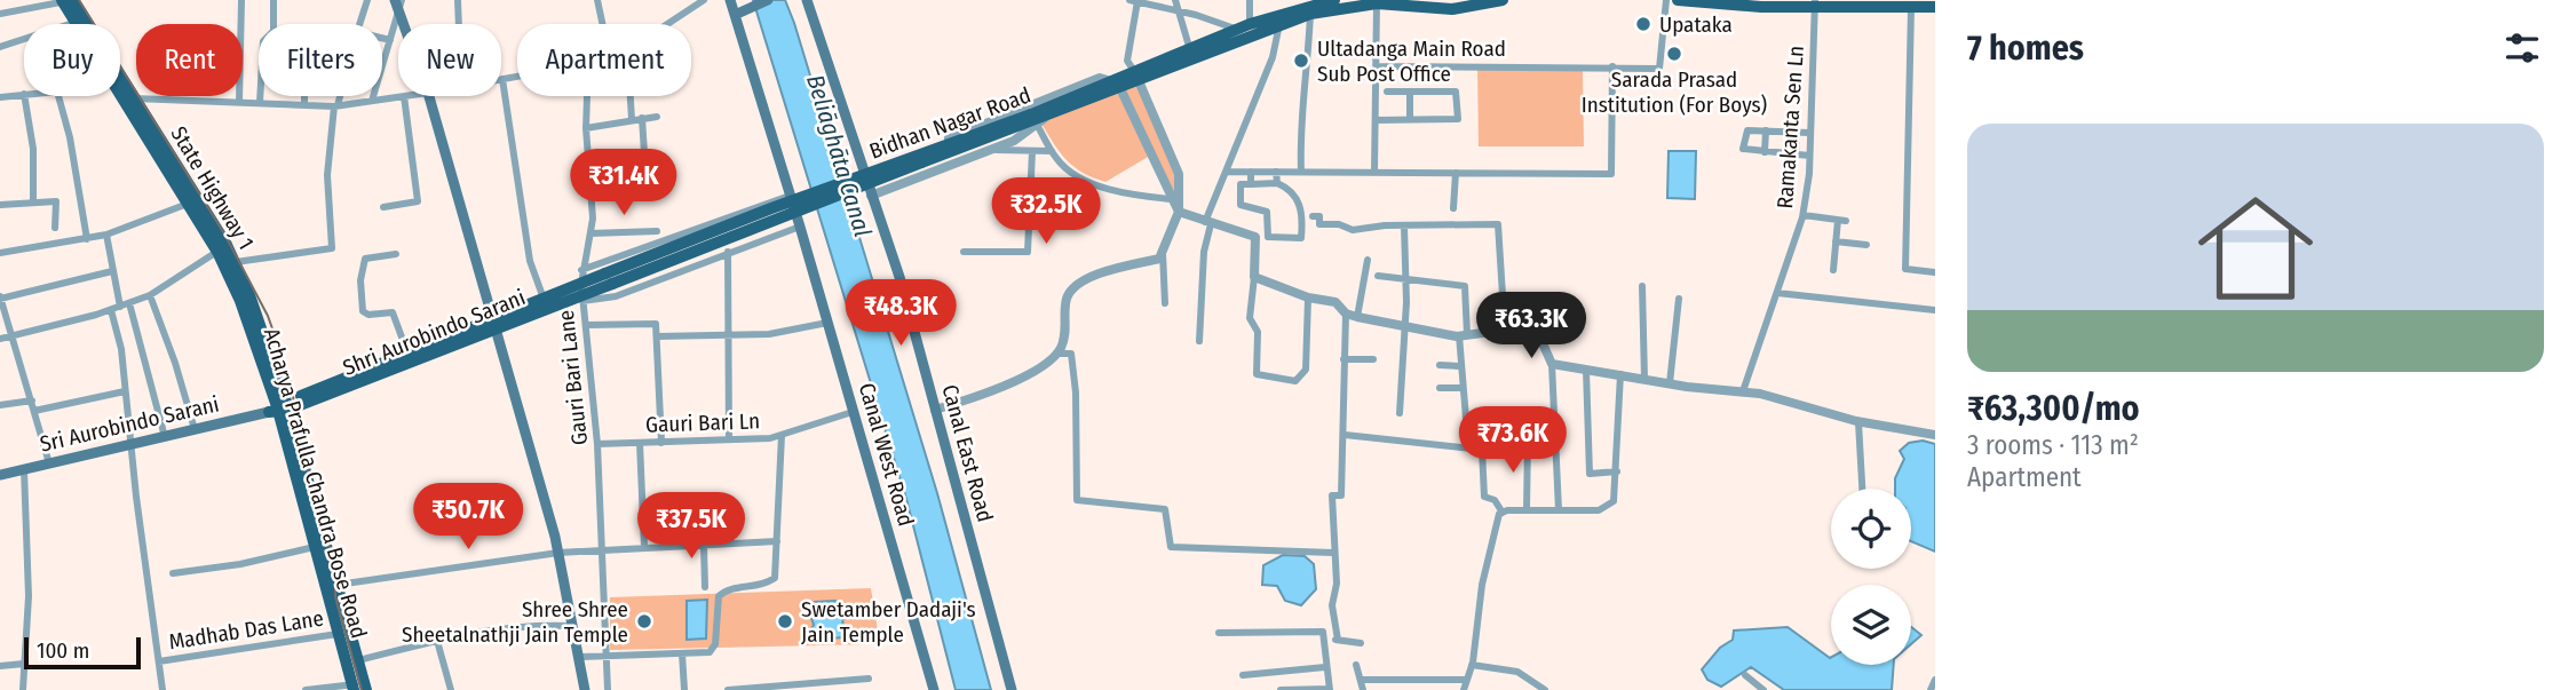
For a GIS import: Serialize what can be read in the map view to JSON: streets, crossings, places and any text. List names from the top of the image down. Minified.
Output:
{"streets":{"main road":["Bidhan Nagar Road","State Highway 1","Shri Aurobindo Sarani","Sri Aurobindo Sarani","Canal East Road","Canal West Road","Acharya Prafulla Chandra Bose Road"],"street":["Ramakanta Sen Ln","Gauri Bari Lane","Gauri Bari Ln","Madhab Das Lane"]},"crossings":[["Bidhan Nagar Road","State Highway 1"],["Bidhan Nagar Road","Shri Aurobindo Sarani"],["Bidhan Nagar Road","Gauri Bari Lane"],["Bidhan Nagar Road","Sri Aurobindo Sarani"],["Bidhan Nagar Road","Acharya Prafulla Chandra Bose Road"],["State Highway 1","Shri Aurobindo Sarani"],["State Highway 1","Sri Aurobindo Sarani"],["State Highway 1","Acharya Prafulla Chandra Bose Road"],["Shri Aurobindo Sarani","Gauri Bari Lane"],["Shri Aurobindo Sarani","Sri Aurobindo Sarani"],["Shri Aurobindo Sarani","Acharya Prafulla Chandra Bose Road"],["Gauri Bari Lane","Gauri Bari Ln"],["Gauri Bari Ln","Canal West Road"],["Sri Aurobindo Sarani","Acharya Prafulla Chandra Bose Road"],["Acharya Prafulla Chandra Bose Road","Madhab Das Lane"]],"water":["Beliāghāta Canal"],"places":["Upataka","Sarada Prasad Institution (For Boys)","Ultadanga Main Road Sub Post Office","Shree Shree Sheetalnathji Jain Temple","Swetamber Dadaji's Jain Temple"],"scale_bar":"100 m","page":{"heading":"7 homes","chip":["Buy","Rent","Filters","New","Apartment"],"list":[{"name":"₹63,300/mo","note":"3 rooms · 113 m² · Apartment"}],"price":["₹31.4K","₹32.5K","₹48.3K","₹63.3K","₹73.6K","₹50.7K","₹37.5K"],"scale":"100 m"}}
